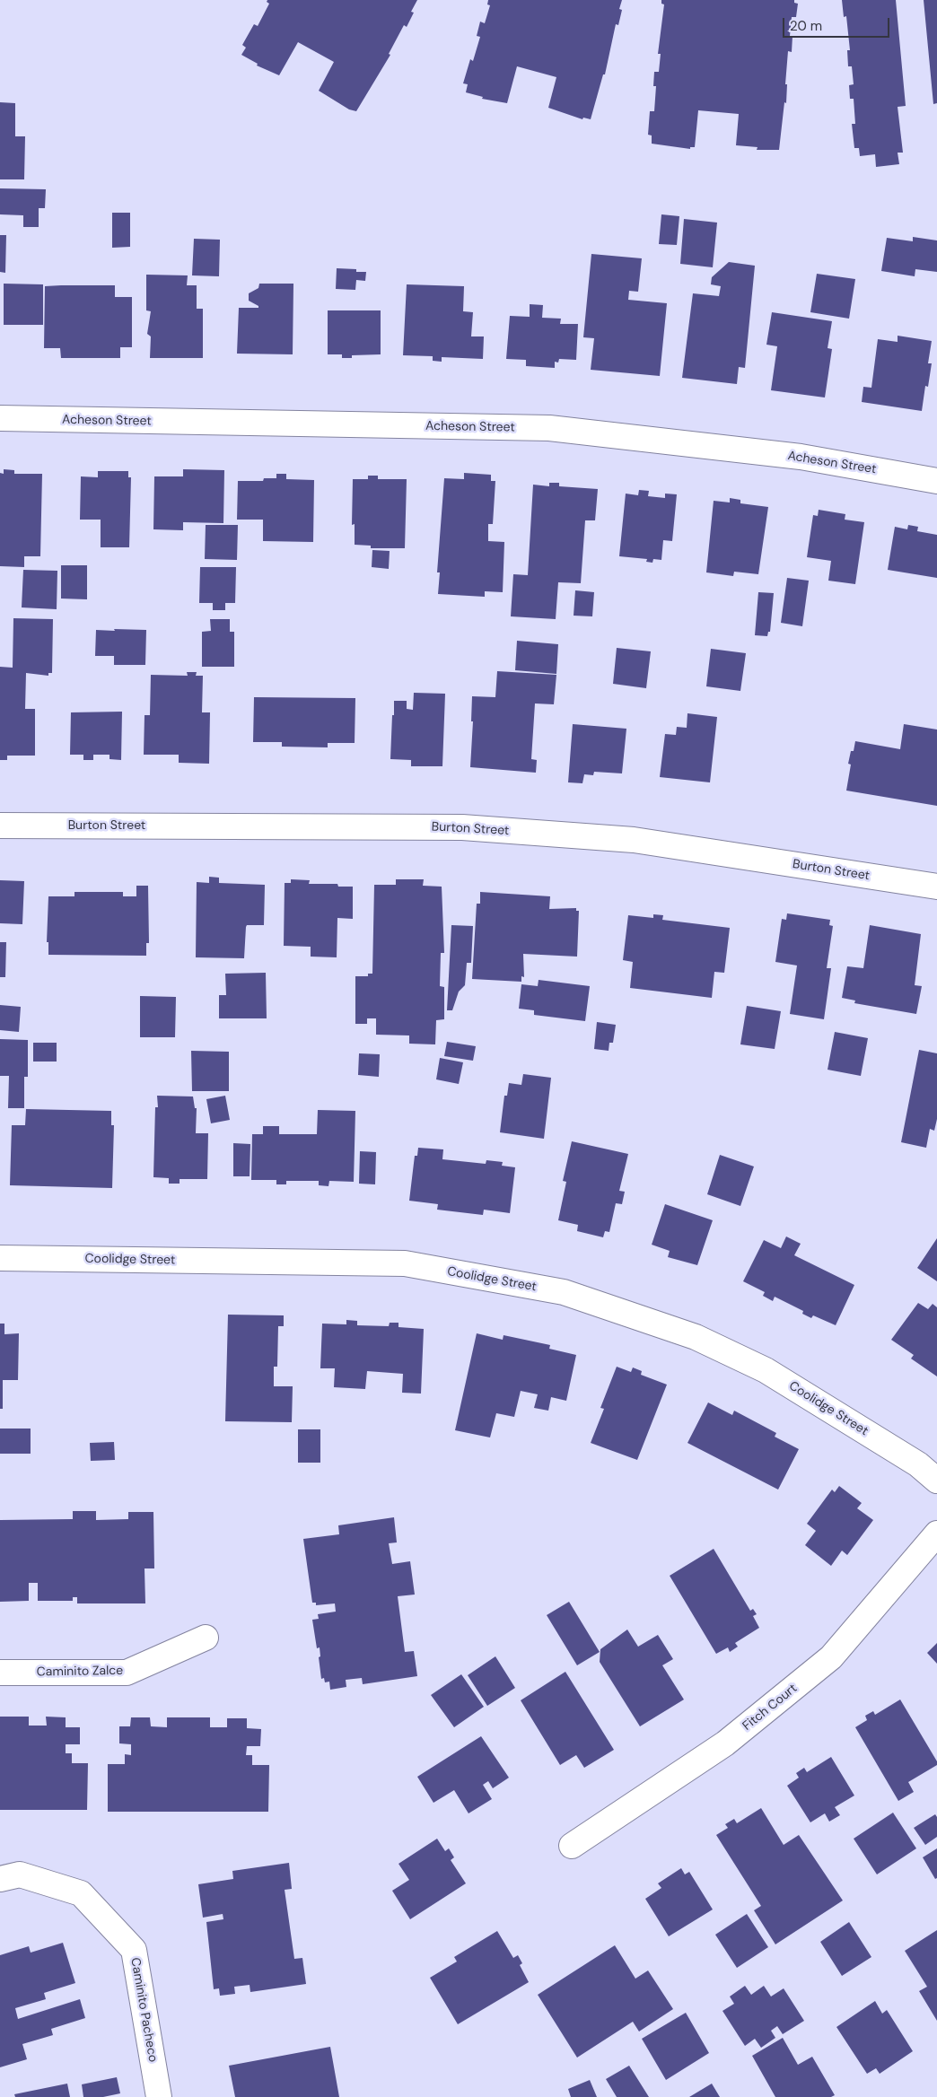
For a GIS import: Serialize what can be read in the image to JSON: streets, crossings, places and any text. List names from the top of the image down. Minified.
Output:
{"streets":{"street":["Acheson Street","Burton Street","Coolidge Street","Caminito Zalce","Fitch Court","Caminito Pacheco"]},"scale_bar":"20 m"}
